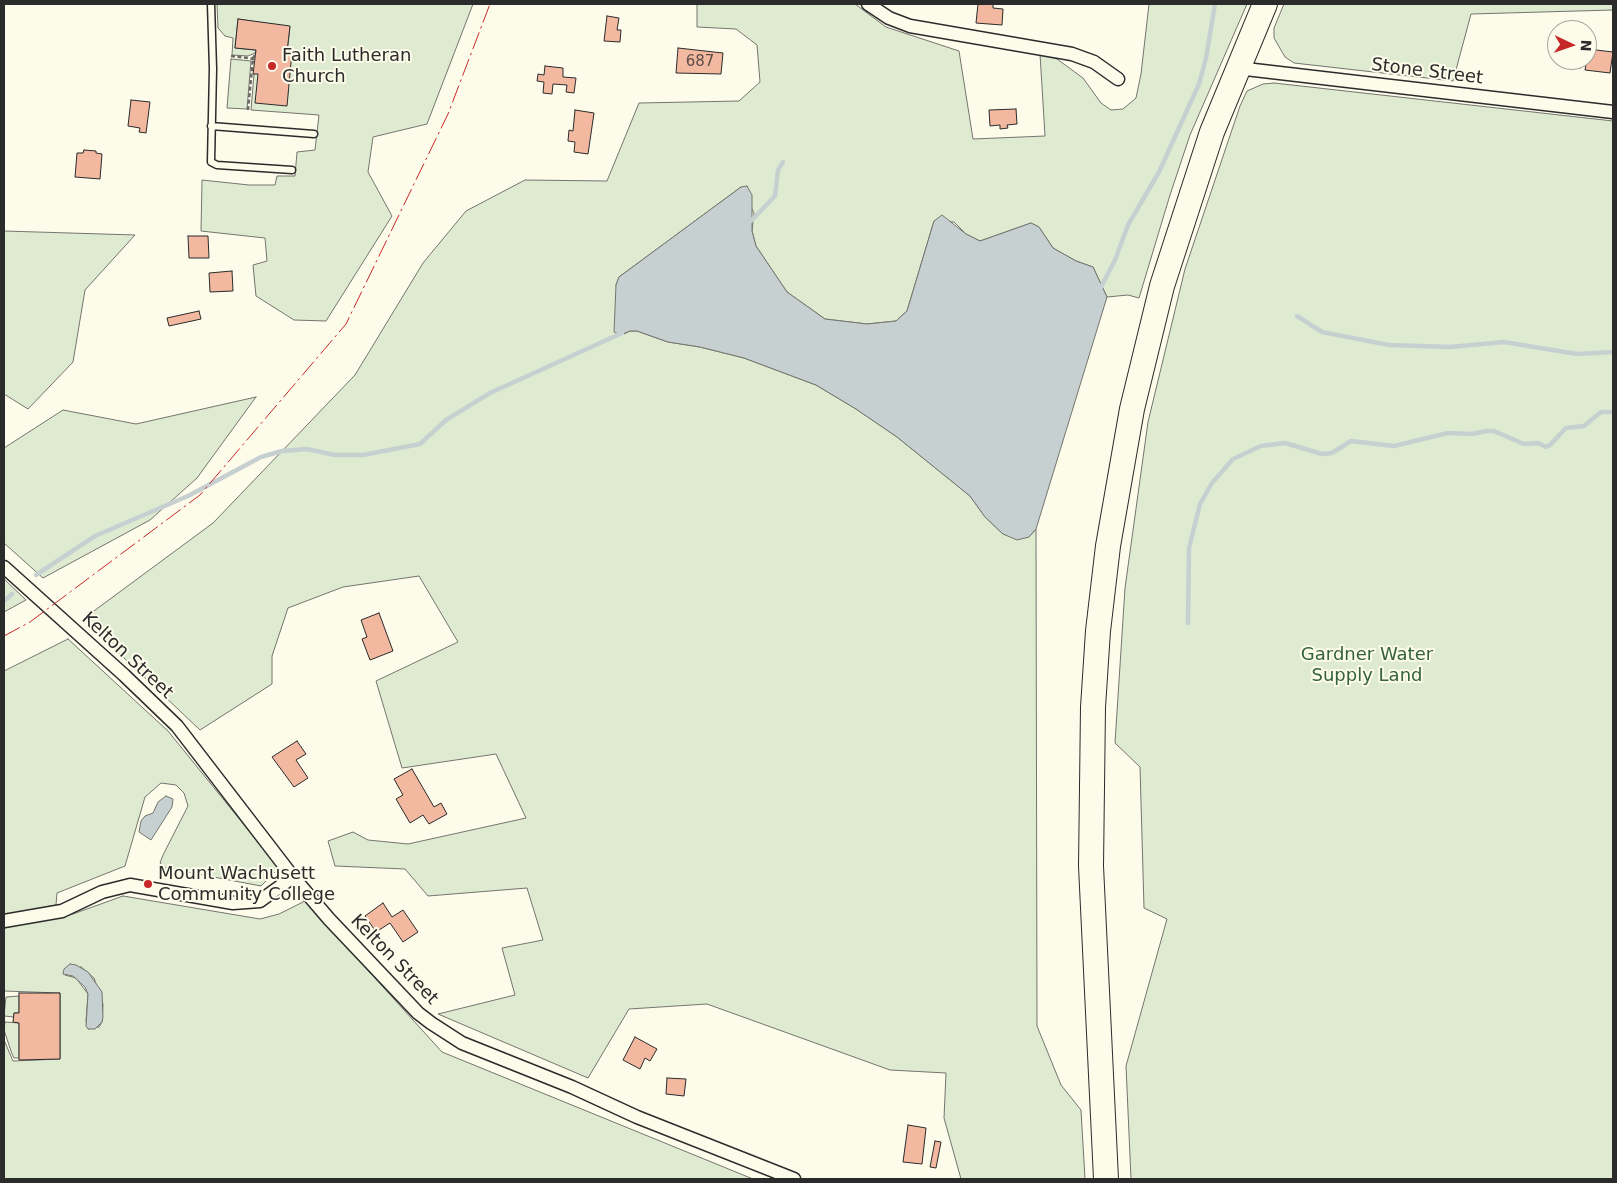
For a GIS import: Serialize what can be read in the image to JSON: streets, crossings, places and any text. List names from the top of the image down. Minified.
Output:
{"streets":{"street":["Stone Street","Kelton Street"]},"parks":["Gardner Water Supply Land"],"places":["Faith Lutheran Church","Mount Wachusett Community College"],"house_numbers":["687"],"north":"right"}
